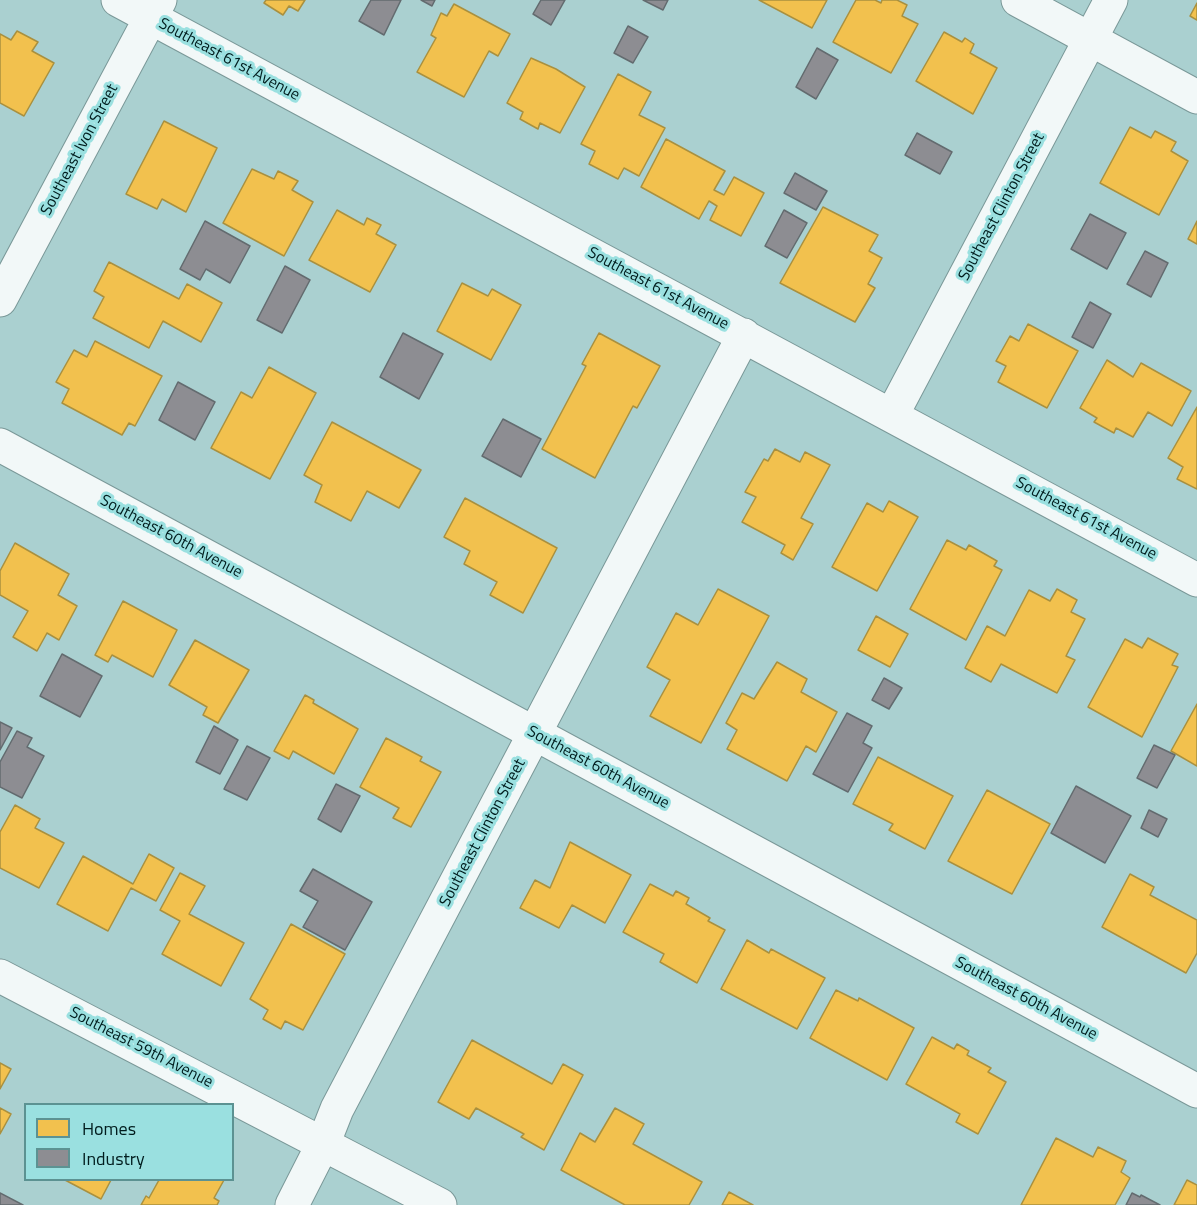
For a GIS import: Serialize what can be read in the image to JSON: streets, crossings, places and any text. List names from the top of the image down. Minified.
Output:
{"streets":{"street":["Southeast 61st Avenue","Southeast Ivon Street","Southeast Clinton Street","Southeast 60th Avenue","Southeast 59th Avenue"]},"crossings":[["Southeast 61st Avenue","Southeast Ivon Street"],["Southeast 61st Avenue","Southeast Clinton Street"],["Southeast Clinton Street","Southeast 60th Avenue"],["Southeast Clinton Street","Southeast 59th Avenue"]],"legend":["Homes","Industry"]}
